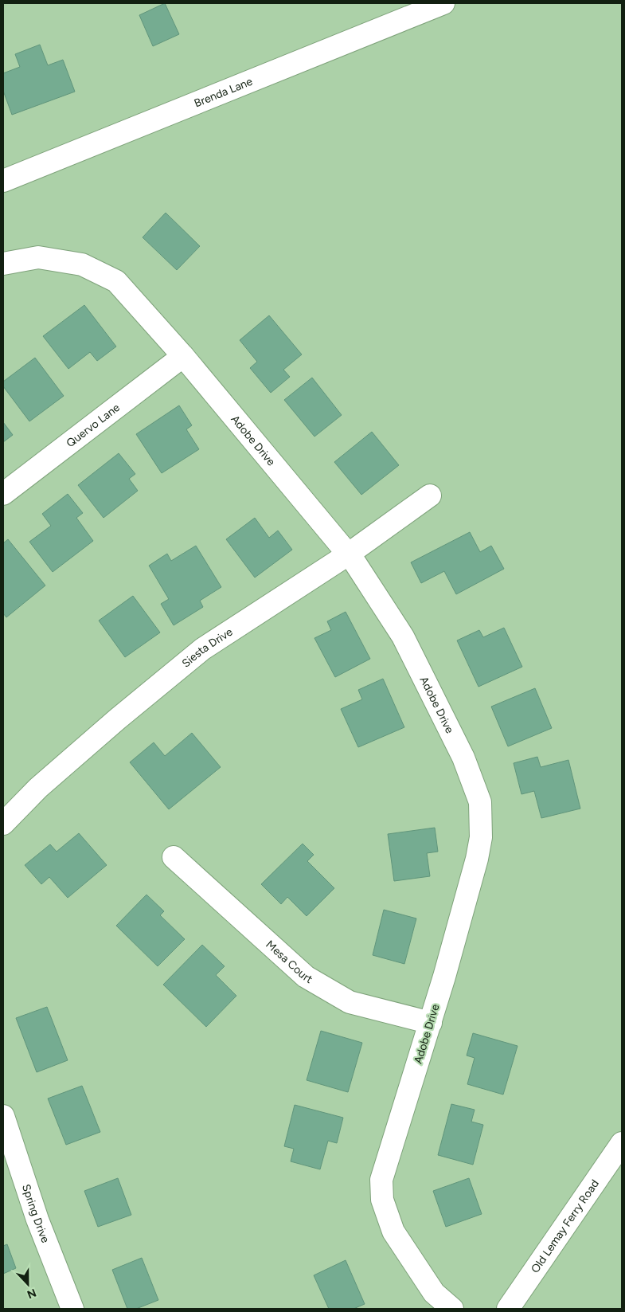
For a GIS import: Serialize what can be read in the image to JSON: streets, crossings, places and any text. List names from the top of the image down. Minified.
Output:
{"streets":{"street":["Brenda Lane","Quervo Lane","Adobe Drive","Siesta Drive","Mesa Court","Spring Drive","Old Lemay Ferry Road"]},"crossings":[["Quervo Lane","Adobe Drive"],["Adobe Drive","Siesta Drive"],["Adobe Drive","Mesa Court"]],"north":"bottom"}
